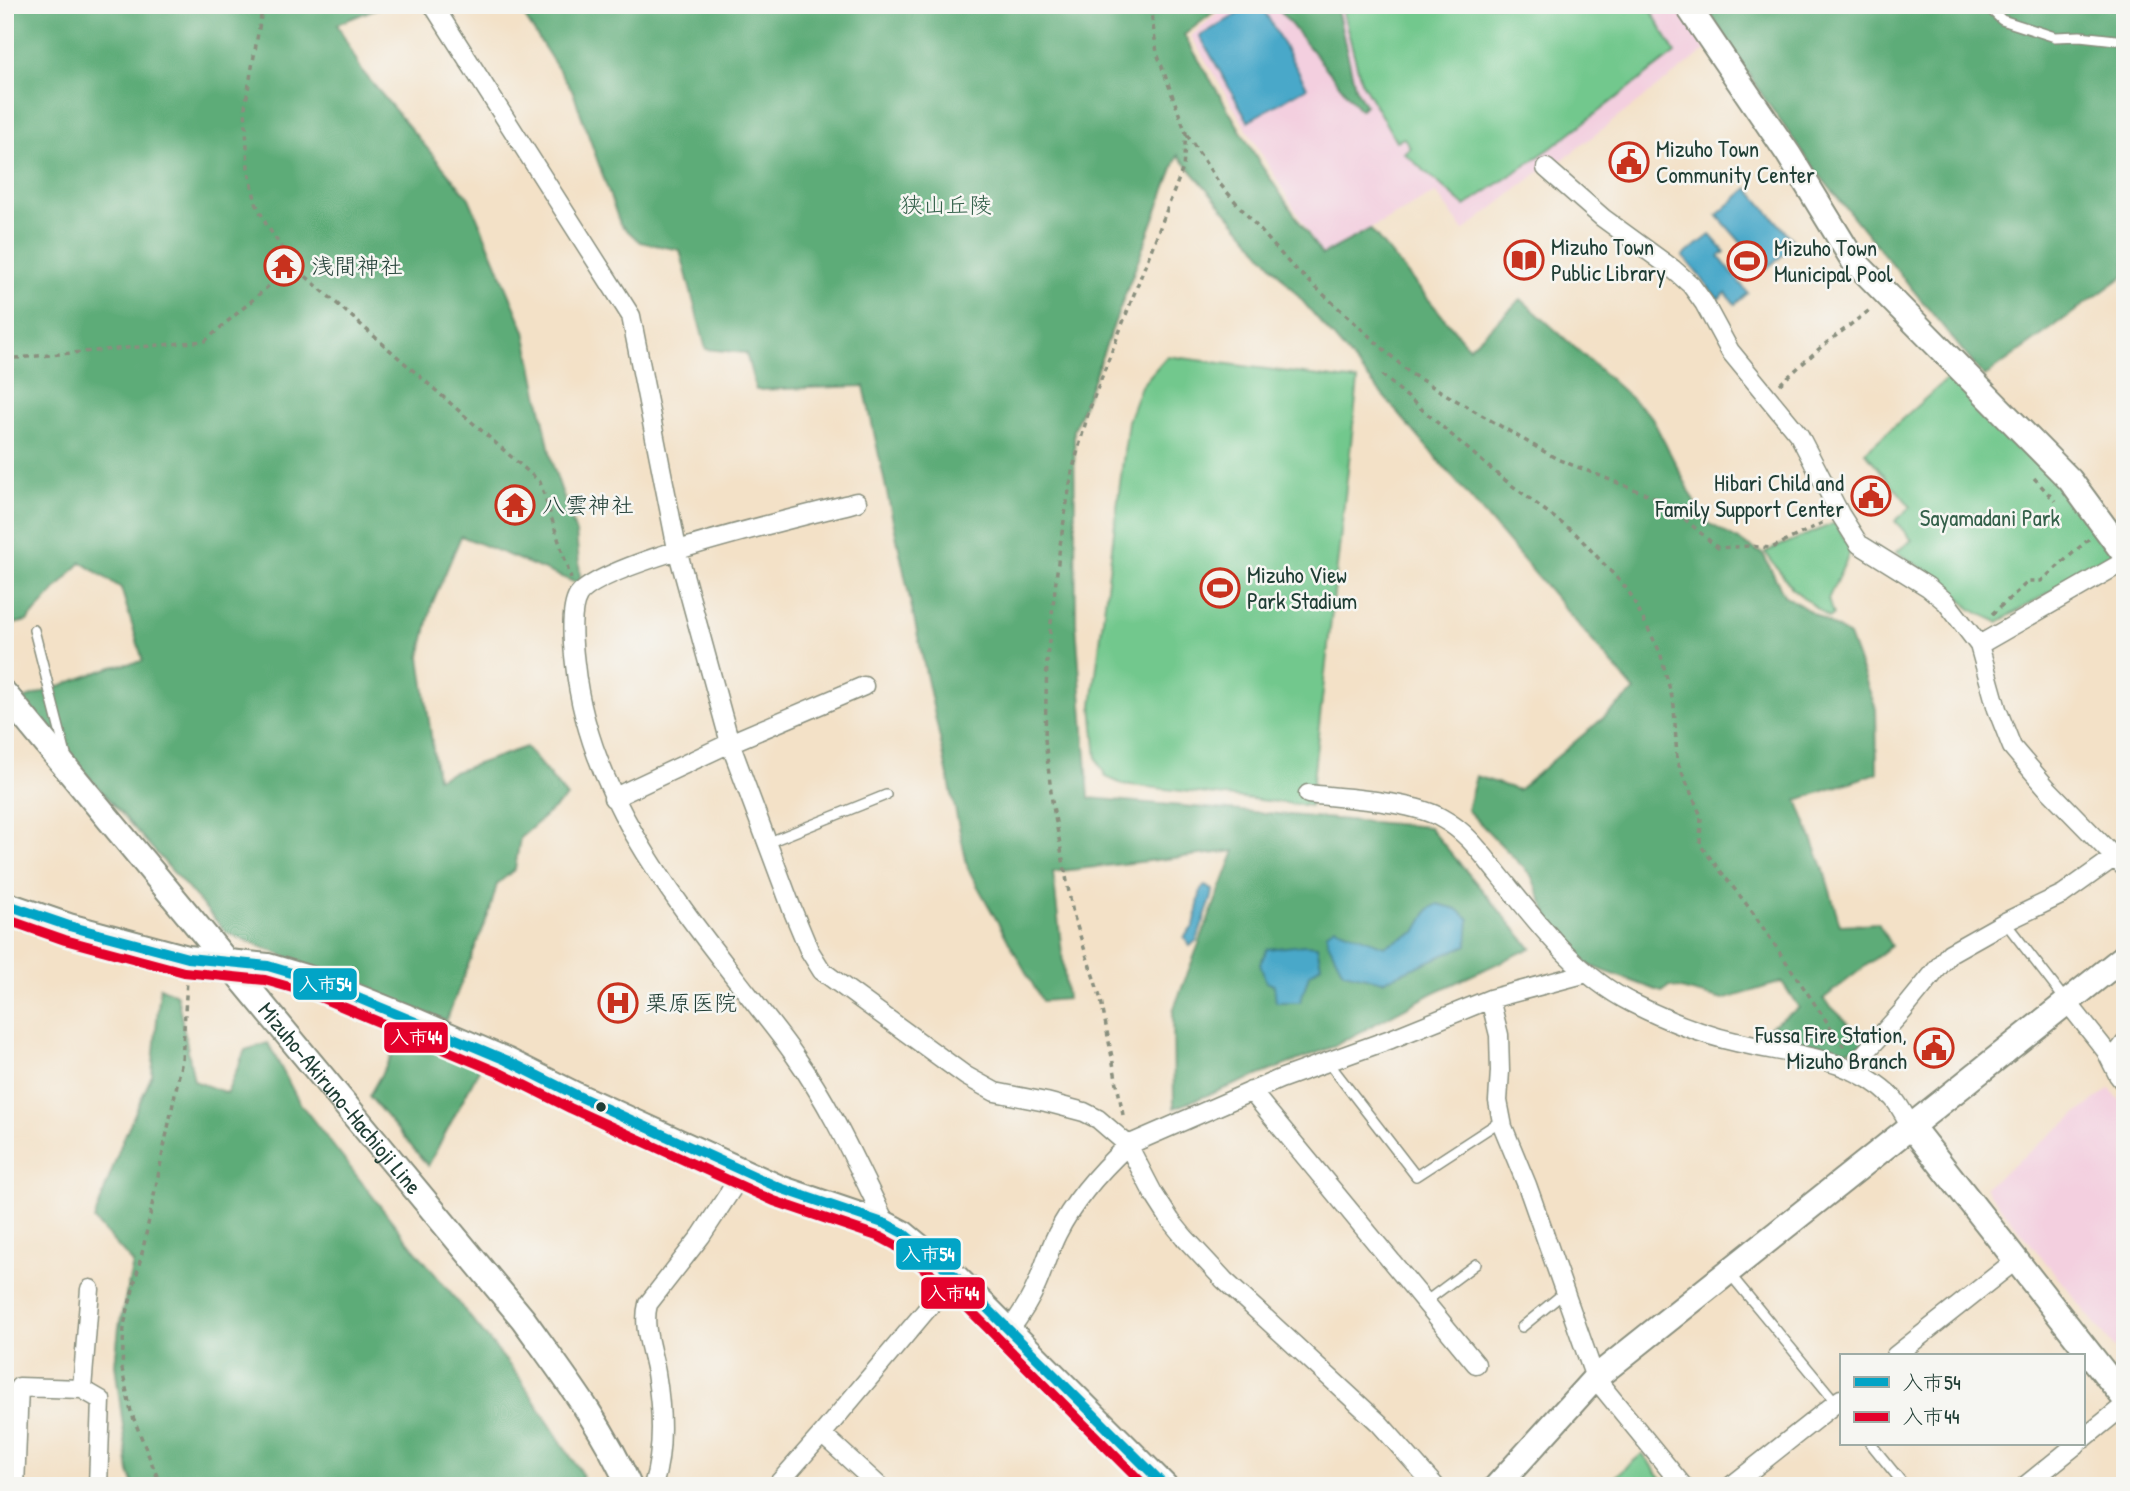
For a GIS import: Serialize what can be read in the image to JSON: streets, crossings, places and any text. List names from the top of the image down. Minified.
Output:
{"streets":{"street":["Mizuho-Akiruno-Hachioji Line"]},"parks":["狭山丘陵","Sayamadani Park"],"places":{"public building":["Mizuho Town Community Center","Hibari Child and Family Support Center","Fussa Fire Station, Mizuho Branch"],"library":["Mizuho Town Public Library"],"sports":["Mizuho Town Municipal Pool","Mizuho View Park Stadium"],"temple":["浅間神社","八雲神社"],"hospital":["栗原医院"]},"lines":["transit line 入市54","transit line 入市44"],"legend":["入市54","入市44"]}
